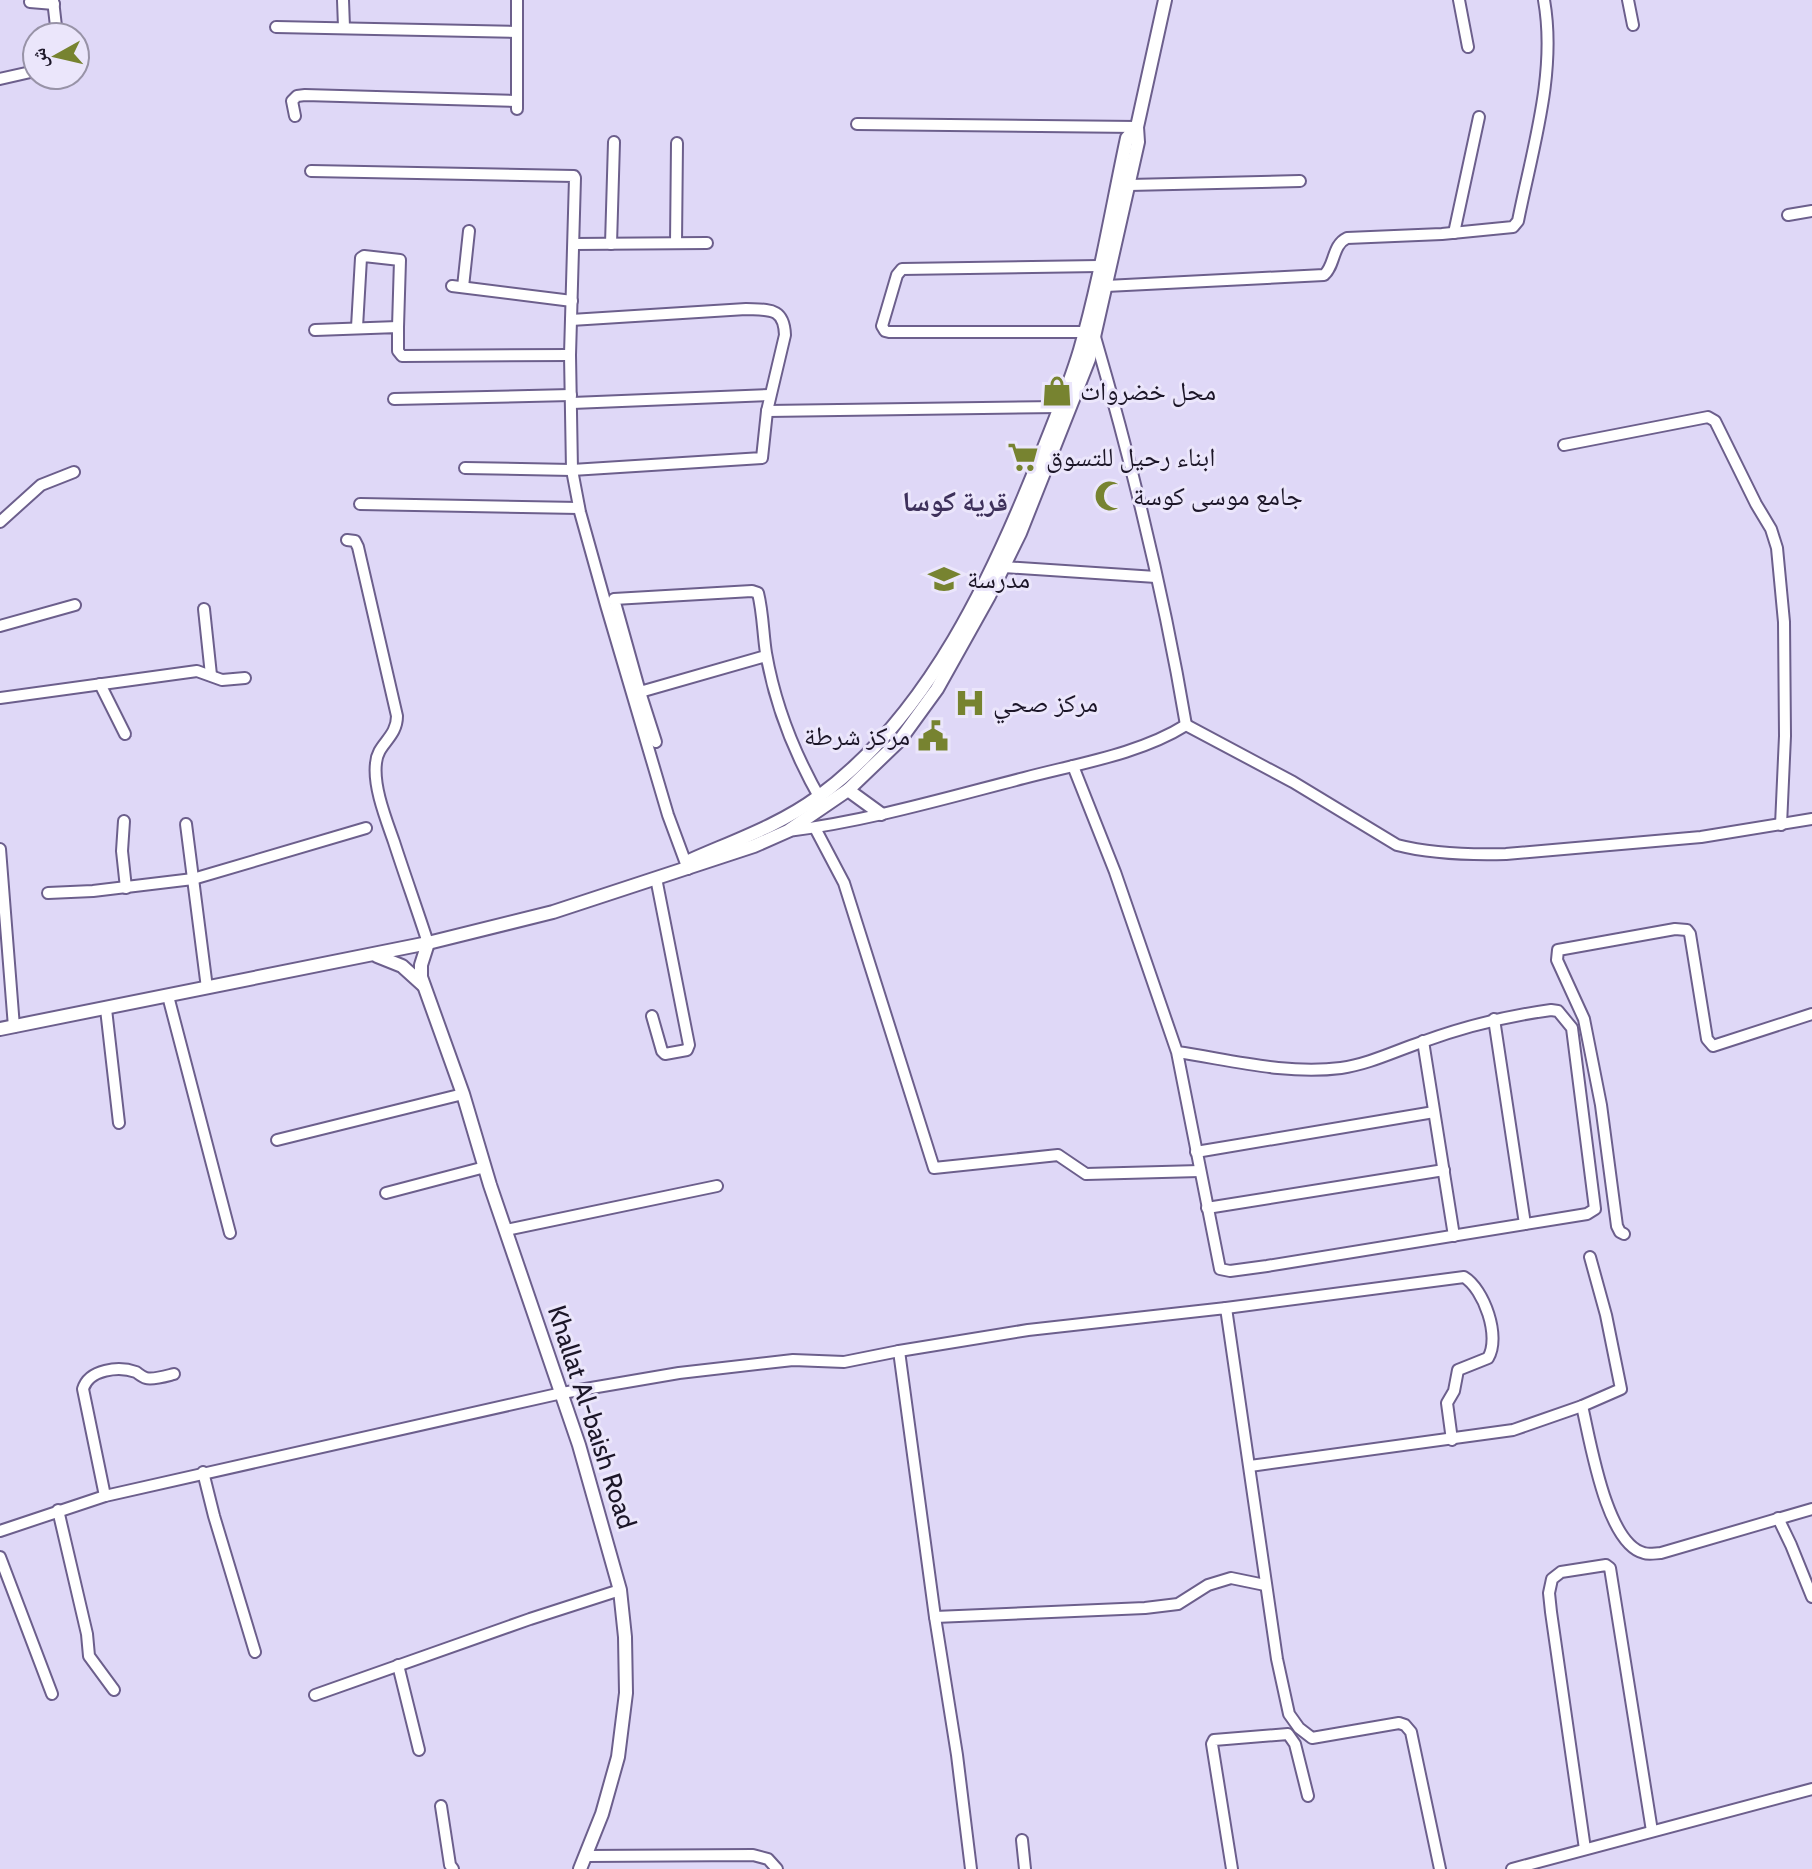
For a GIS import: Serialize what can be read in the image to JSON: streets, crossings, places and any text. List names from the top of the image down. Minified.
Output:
{"streets":{"street":["Khallat Al-baish Road"]},"districts":["قرية كوسا"],"places":{"shop":["محل خضروات"],"supermarket":["ابناء رحيل للتسوق"],"mosque":["جامع موسى كوسة"],"school or university":["مدرسة"],"hospital":["مركز صحي"],"public building":["مركز شرطة"]},"north":"left"}
